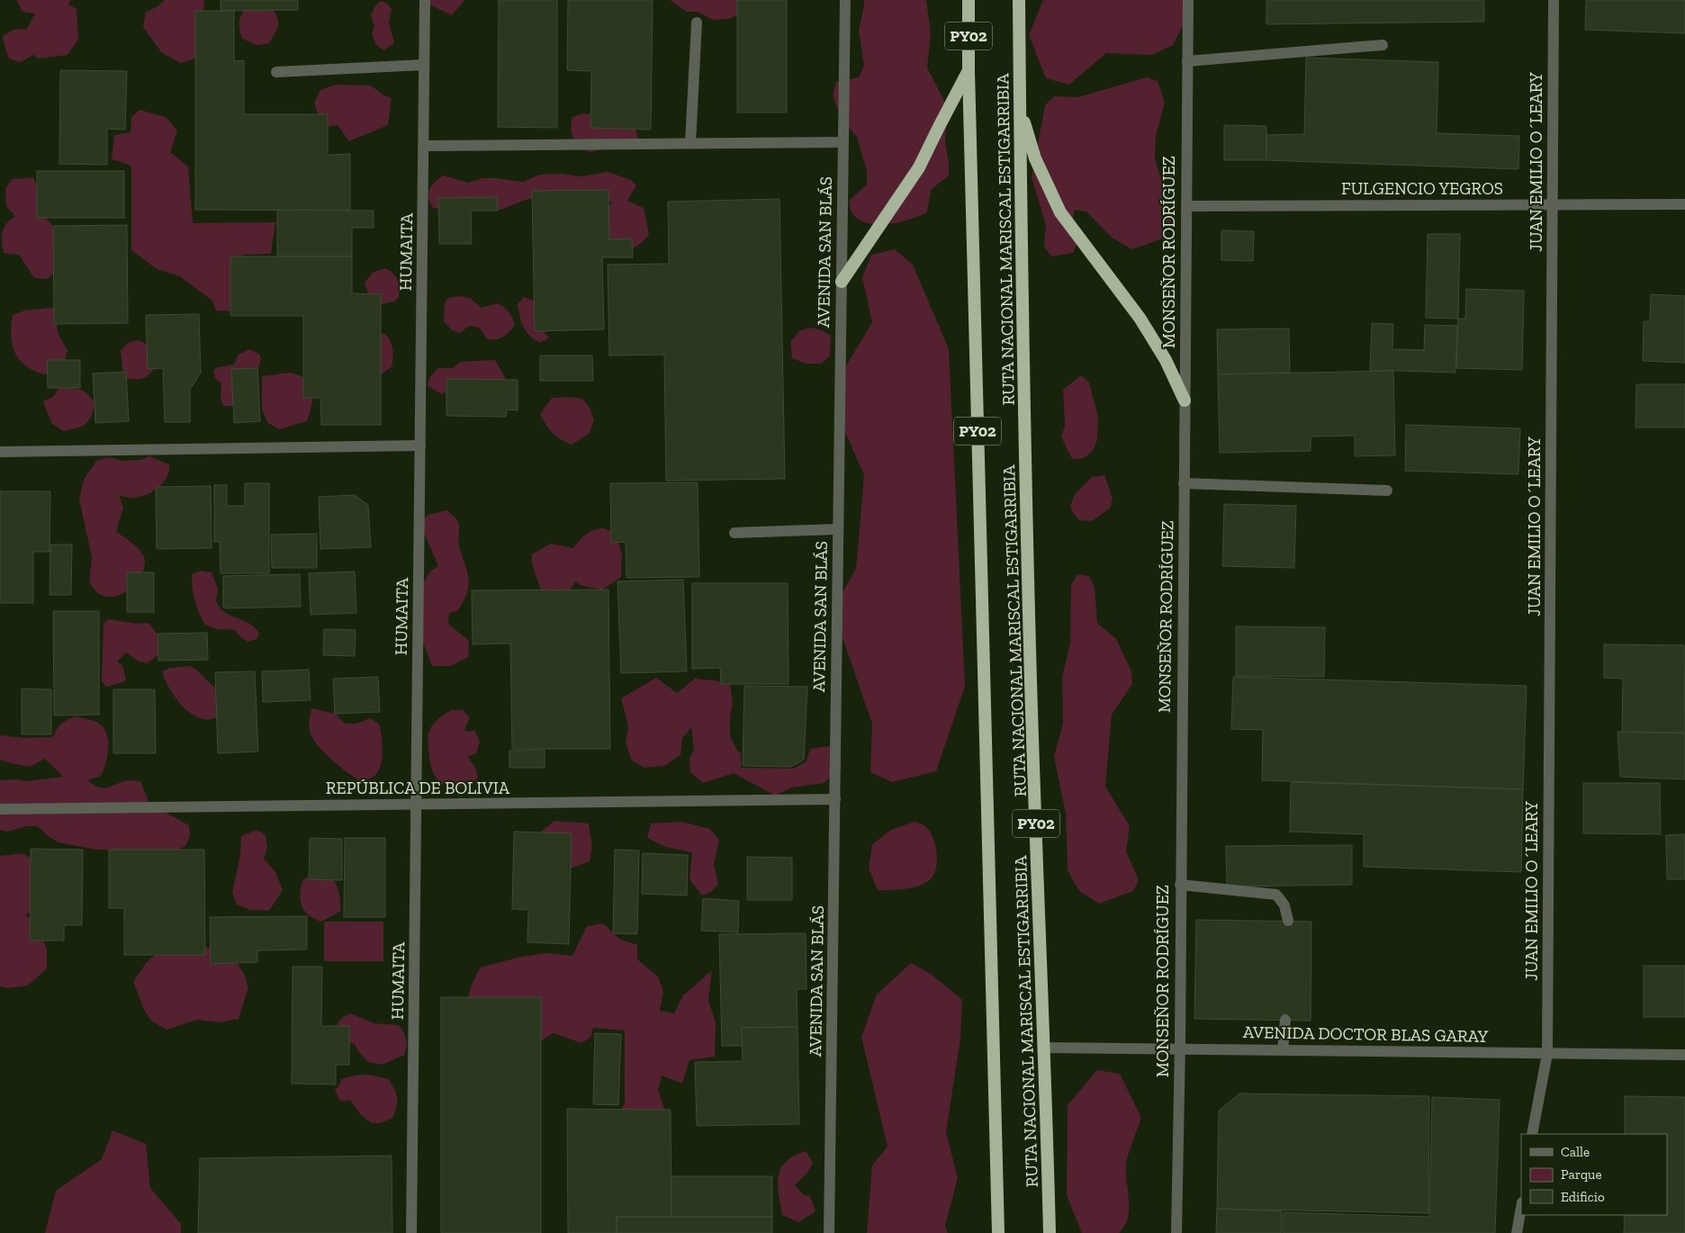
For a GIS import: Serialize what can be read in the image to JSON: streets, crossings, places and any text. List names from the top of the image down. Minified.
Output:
{"streets":{"highway":["PY02","RUTA NACIONAL MARISCAL ESTIGARRIBIA"],"street":["JUAN EMILIO O´LEARY","FULGENCIO YEGROS","HUMAITA","AVENIDA SAN BLÁS","MONSEÑOR RODRÍGUEZ","REPÚBLICA DE BOLIVIA","AVENIDA DOCTOR BLAS GARAY"]},"crossings":[["JUAN EMILIO O´LEARY","FULGENCIO YEGROS"],["JUAN EMILIO O´LEARY","AVENIDA DOCTOR BLAS GARAY"],["FULGENCIO YEGROS","MONSEÑOR RODRÍGUEZ"],["RUTA NACIONAL MARISCAL ESTIGARRIBIA","AVENIDA DOCTOR BLAS GARAY"],["HUMAITA","REPÚBLICA DE BOLIVIA"],["AVENIDA SAN BLÁS","REPÚBLICA DE BOLIVIA"],["MONSEÑOR RODRÍGUEZ","AVENIDA DOCTOR BLAS GARAY"]],"legend":["Calle","Parque","Edificio"]}
